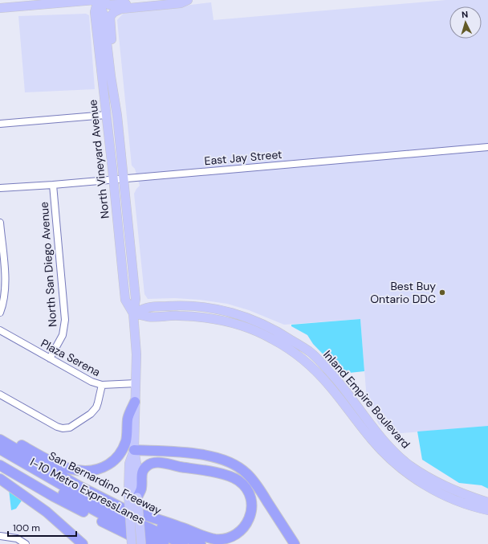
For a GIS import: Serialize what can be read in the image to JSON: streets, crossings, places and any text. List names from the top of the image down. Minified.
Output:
{"streets":{"highway":["San Bernardino Freeway","I-10 Metro ExpressLanes"],"main road":["North Vineyard Avenue","Inland Empire Boulevard"],"street":["East Jay Street","North San Diego Avenue","Plaza Serena"]},"crossings":[["East Jay Street","North Vineyard Avenue"],["East Jay Street","North San Diego Avenue"],["North Vineyard Avenue","Plaza Serena"],["North Vineyard Avenue","Inland Empire Boulevard"],["North San Diego Avenue","Plaza Serena"]],"places":["Best Buy Ontario DDC"],"scale_bar":"100 m","north":"top"}
